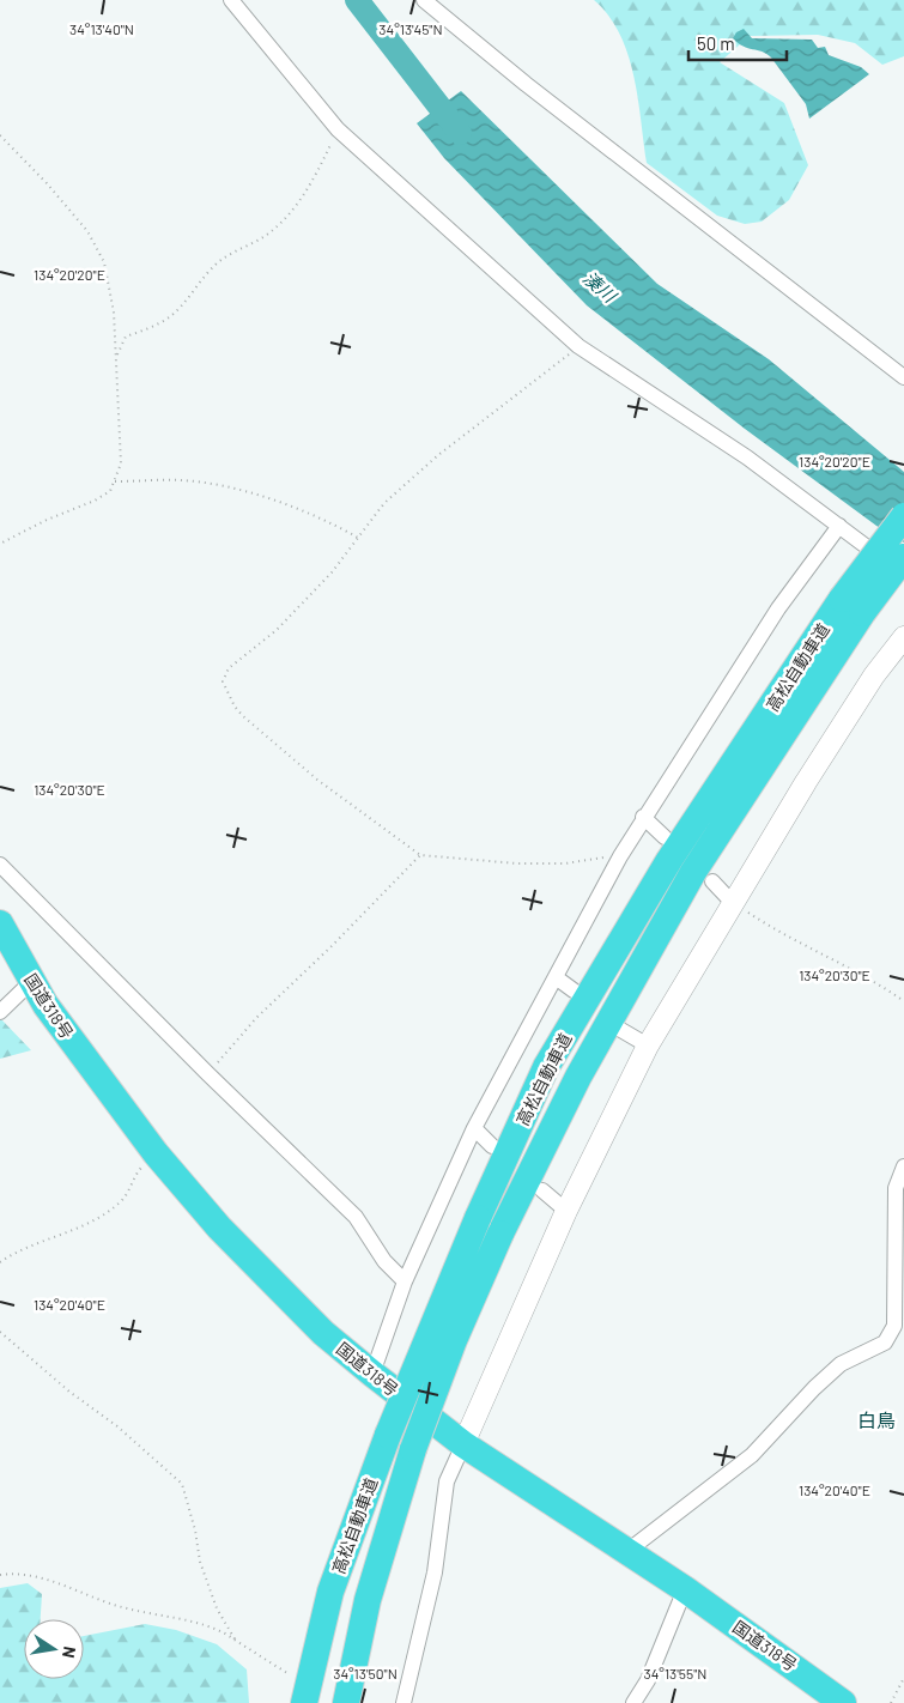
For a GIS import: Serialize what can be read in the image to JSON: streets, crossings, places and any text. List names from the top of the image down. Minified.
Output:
{"streets":{"highway":["高松自動車道","国道318号"]},"districts":["白鳥"],"water":["湊川"],"scale_bar":"50 m","north":"right","coordinates":["34°13'40\"N","34°13'45\"N","134°20'20\"E","134°20'30\"E","134°20'40\"E","34°13'50\"N","34°13'55\"N"]}
